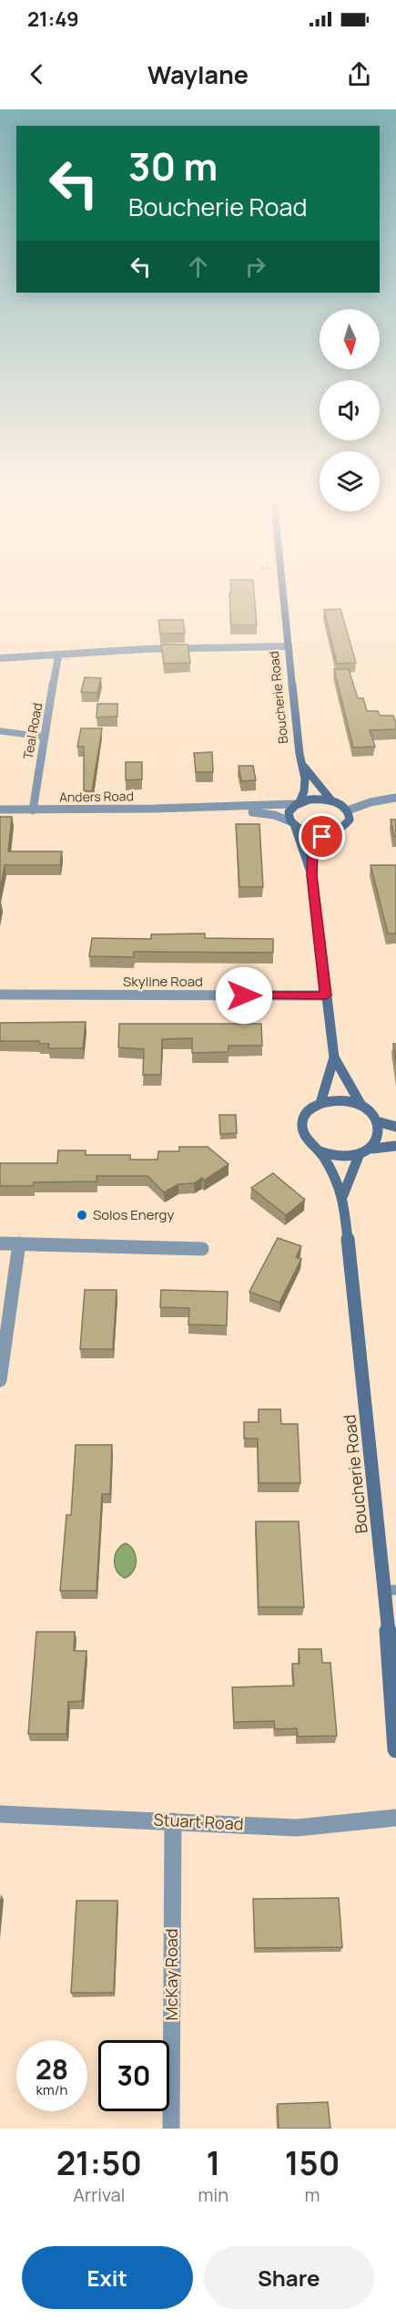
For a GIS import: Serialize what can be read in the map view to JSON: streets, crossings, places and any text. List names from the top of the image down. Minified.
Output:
{"streets":{"main road":["Boucherie Road"],"street":["Teal Road","Anders Road","Skyline Road","Stuart Road","McKay Road"]},"crossings":[["Boucherie Road","Anders Road"],["Boucherie Road","Skyline Road"],["Teal Road","Anders Road"],["Stuart Road","McKay Road"]],"places":["Solos Energy"],"north":"bottom","page":{"status":"21:49","header":"Waylane","turn":["30 m","Boucherie Road"],"speed":"28 km/h","limit":"30","eta":["21:50","Arrival","1","min","150","m"],"buttons":["Exit","Share"]}}
